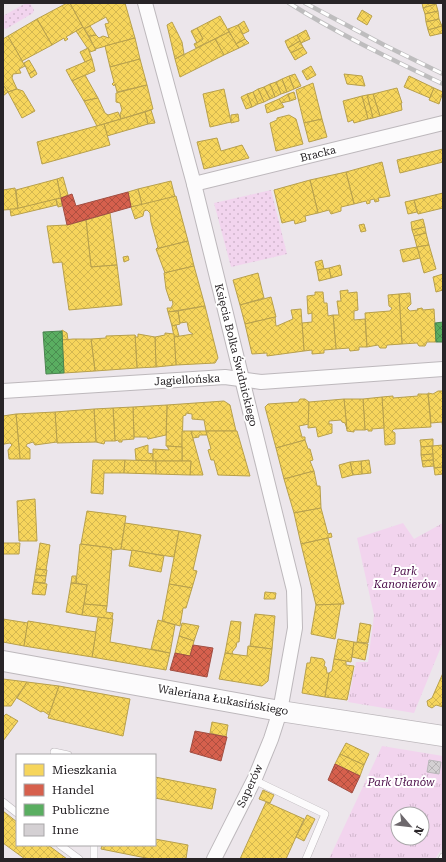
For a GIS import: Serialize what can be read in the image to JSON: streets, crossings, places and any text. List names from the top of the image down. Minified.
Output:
{"streets":{"street":["Bracka","Księcia Bolka Świdnickiego","Jagiellońska","Waleriana Łukasińskiego","Saperów"]},"crossings":[["Bracka","Księcia Bolka Świdnickiego"],["Księcia Bolka Świdnickiego","Jagiellońska"],["Księcia Bolka Świdnickiego","Waleriana Łukasińskiego"],["Księcia Bolka Świdnickiego","Saperów"],["Waleriana Łukasińskiego","Saperów"]],"parks":["Park Kanonierów","Park Ułanów"],"legend":["Mieszkania","Handel","Publiczne","Inne"],"north":"bottom right"}
